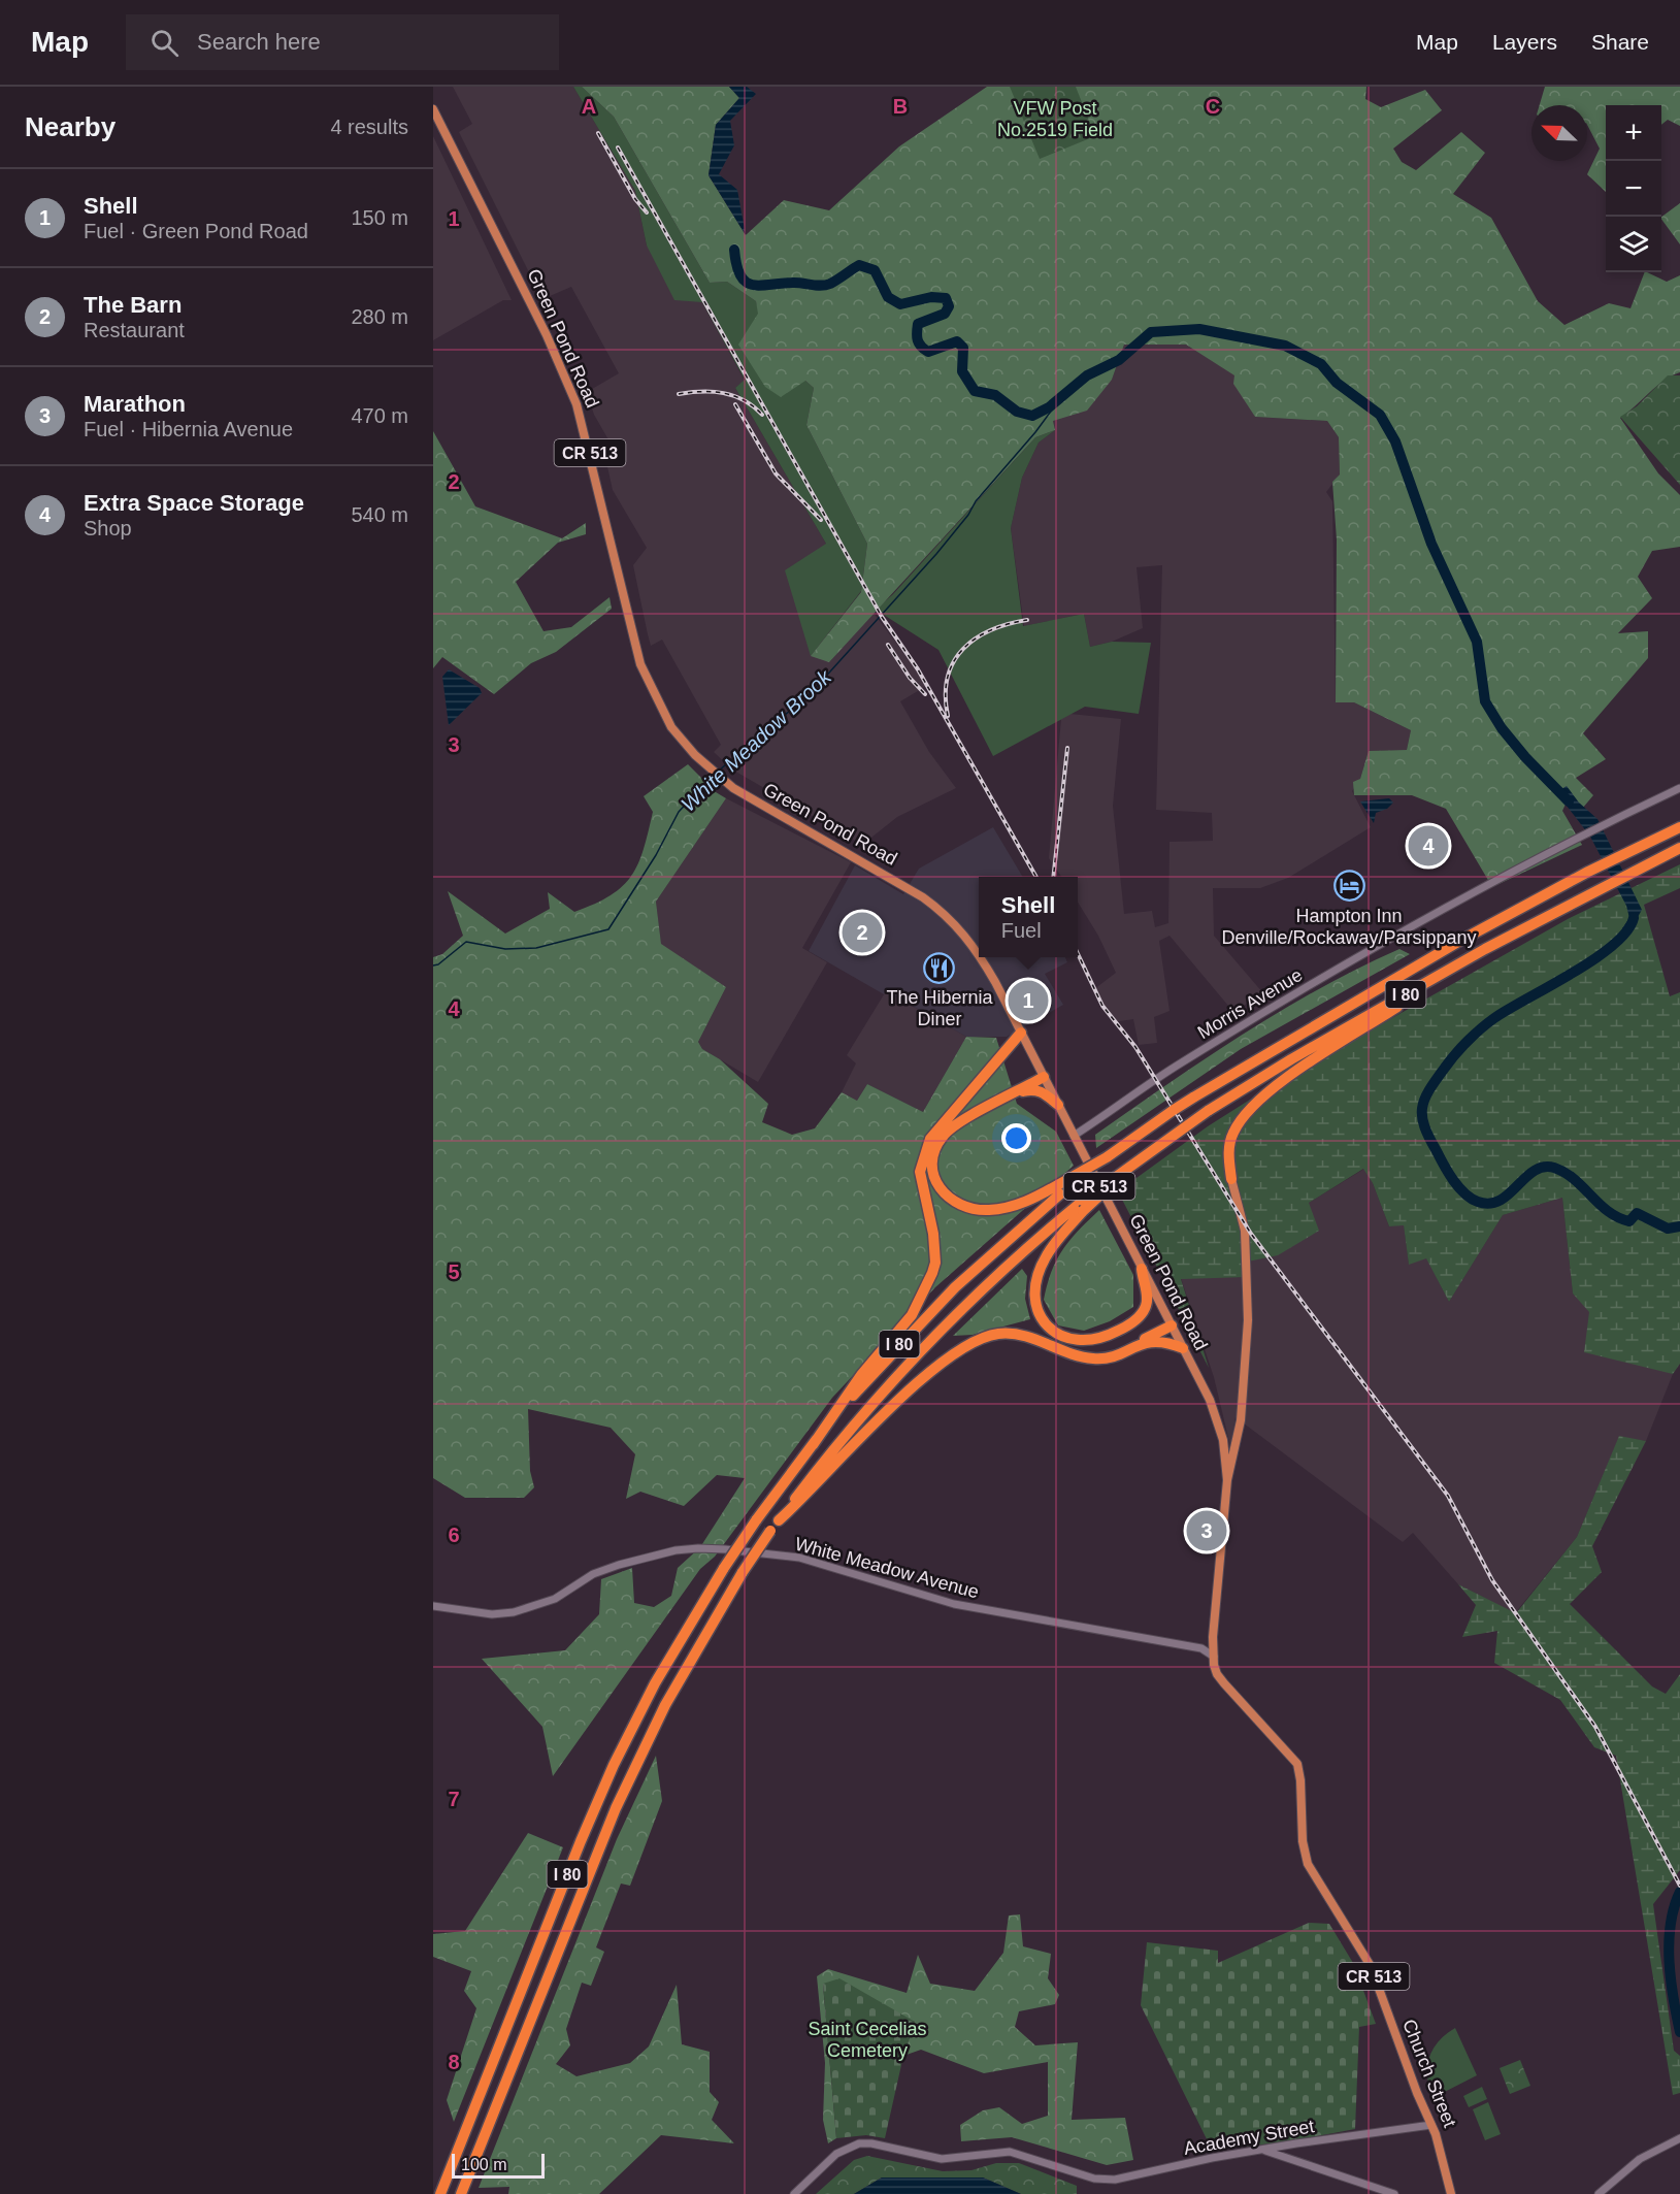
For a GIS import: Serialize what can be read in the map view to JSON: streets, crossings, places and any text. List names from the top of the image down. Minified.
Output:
{"streets":{"highway":["I 80"],"main road":["Green Pond Road","CR 513","Church Street"],"street":["Morris Avenue","White Meadow Avenue","Academy Street"]},"crossings":[["Green Pond Road","CR 513"],["Green Pond Road","Morris Avenue"],["CR 513","White Meadow Avenue"],["CR 513","Church Street"],["White Meadow Avenue","Church Street"],["Church Street","Academy Street"]],"water":["White Meadow Brook"],"parks":["VFW Post No.2519 Field","Saint Cecelias Cemetery"],"places":{"hotel":["Hampton Inn Denville/Rockaway/Parsippany"],"restaurant":["The Hibernia Diner"]},"scale_bar":"100 m","north":"top left","page":{"header":"Map","search":"Search here","nav":["Map","Layers","Share"],"heading":["Nearby","4 results"],"map_buttons":["+","−"],"list":[{"mark":"1","name":"Shell","note":"Fuel · Green Pond Road","value":"150 m"},{"mark":"2","name":"The Barn","note":"Restaurant","value":"280 m"},{"mark":"3","name":"Marathon","note":"Fuel · Hibernia Avenue","value":"470 m"},{"mark":"4","name":"Extra Space Storage","note":"Shop","value":"540 m"}],"pins":["4","2","1","3"],"popup":["Shell","Fuel"],"scale":"100 m"},"grid":{"columns":["A","B","C"],"rows":["1","2","3","4","5","6","7","8"]}}
